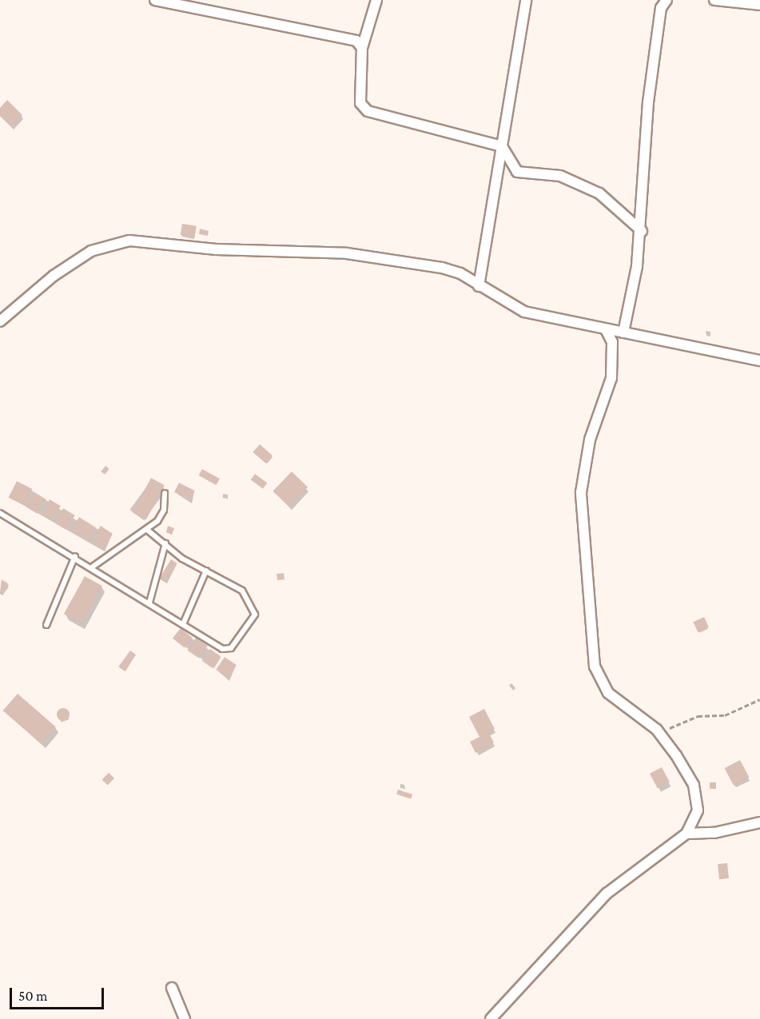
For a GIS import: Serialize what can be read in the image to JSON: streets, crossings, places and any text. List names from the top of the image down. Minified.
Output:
{"scale_bar":"50 m"}
